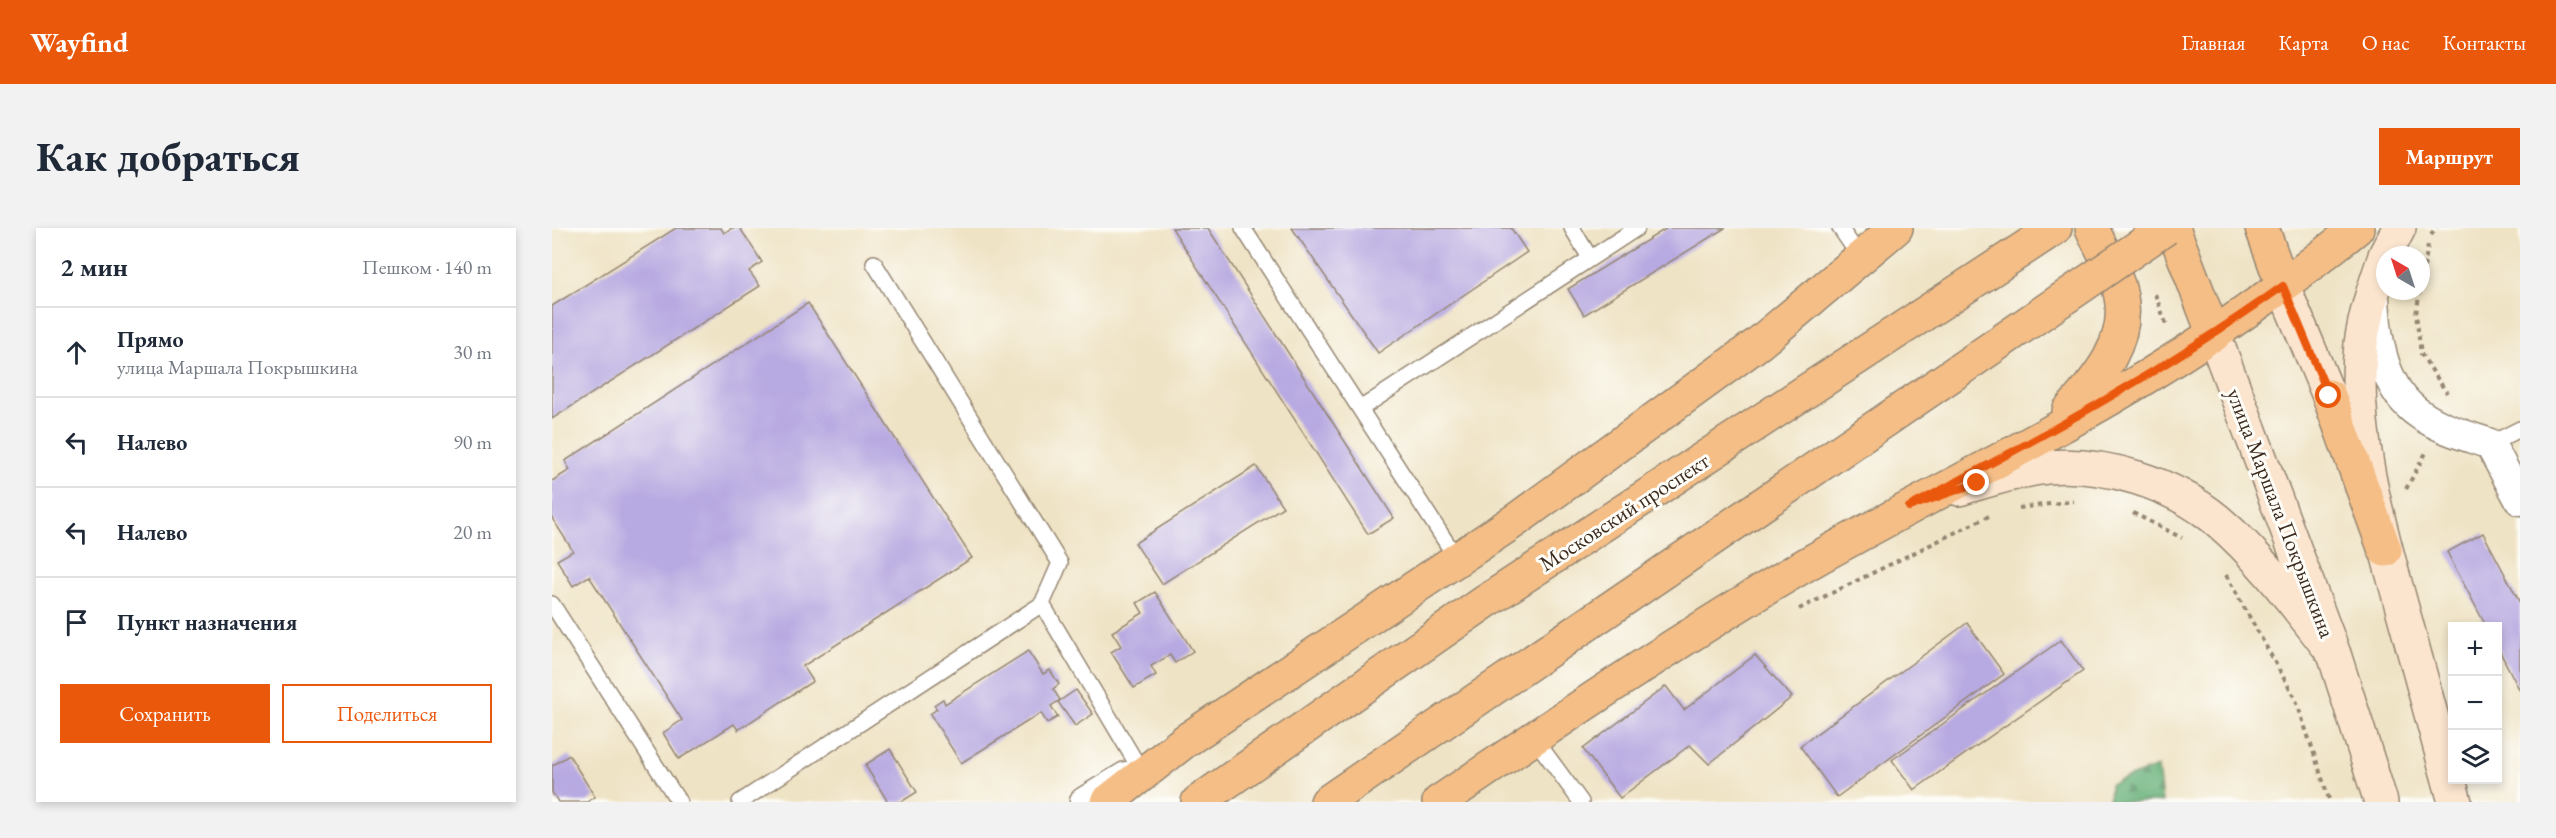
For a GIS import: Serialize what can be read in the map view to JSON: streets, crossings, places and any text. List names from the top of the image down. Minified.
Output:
{"streets":{"main road":["Московский проспект","улица Маршала Покрышкина"]},"north":"top left","page":{"header":"Wayfind","nav":["Главная","Карта","О нас","Контакты"],"buttons":["Маршрут",["Сохранить","Поделиться"]],"title":"Как добраться","heading":["2 мин","Пешком · 140 m"],"list":[["Прямо","улица Маршала Покрышкина","30 m"],["Налево","90 m"],["Налево","20 m"],"Пункт назначения"],"map_buttons":["+","−"]}}
